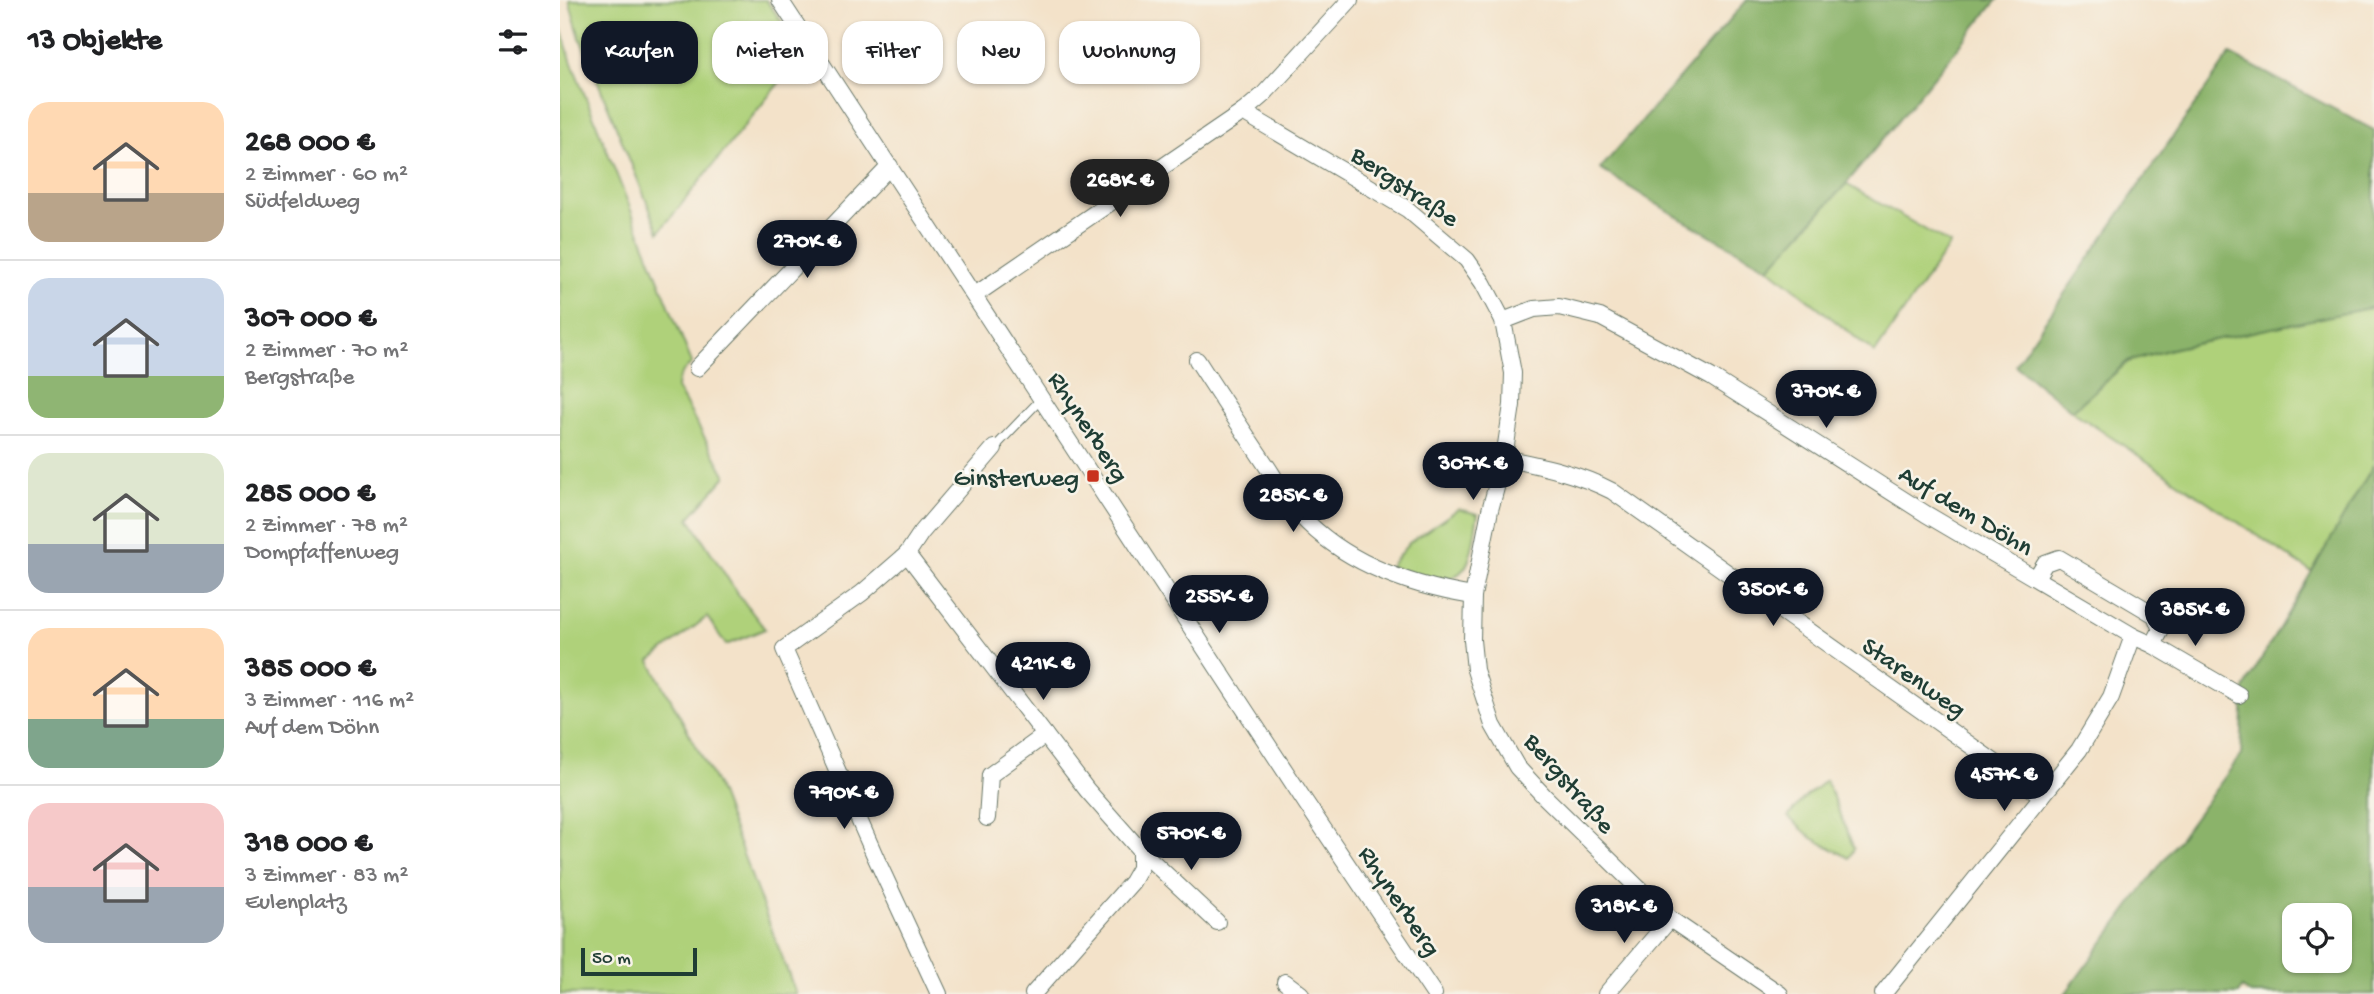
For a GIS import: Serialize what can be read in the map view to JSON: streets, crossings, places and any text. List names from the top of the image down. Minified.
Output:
{"streets":{"street":["Bergstraße","Rhynerberg","Auf dem Döhn","Starenweg"]},"crossings":[["Bergstraße","Auf dem Döhn"],["Bergstraße","Starenweg"]],"places":{"transit":["Ginsterweg"]},"scale_bar":"50 m","page":{"heading":"13 Objekte","chip":["Kaufen","Mieten","Filter","Neu","Wohnung"],"list":[{"name":"268 000 €","note":"2 Zimmer · 60 m² · Südfeldweg"},{"name":"307 000 €","note":"2 Zimmer · 70 m² · Bergstraße"},{"name":"285 000 €","note":"2 Zimmer · 78 m² · Dompfaffenweg"},{"name":"385 000 €","note":"3 Zimmer · 116 m² · Auf dem Döhn"},{"name":"318 000 €","note":"3 Zimmer · 83 m² · Eulenplatz"}],"price":["268K €","270K €","370K €","307K €","285K €","350K €","255K €","385K €","421K €","457K €","790K €","570K €","318K €"],"scale":"50 m"}}
